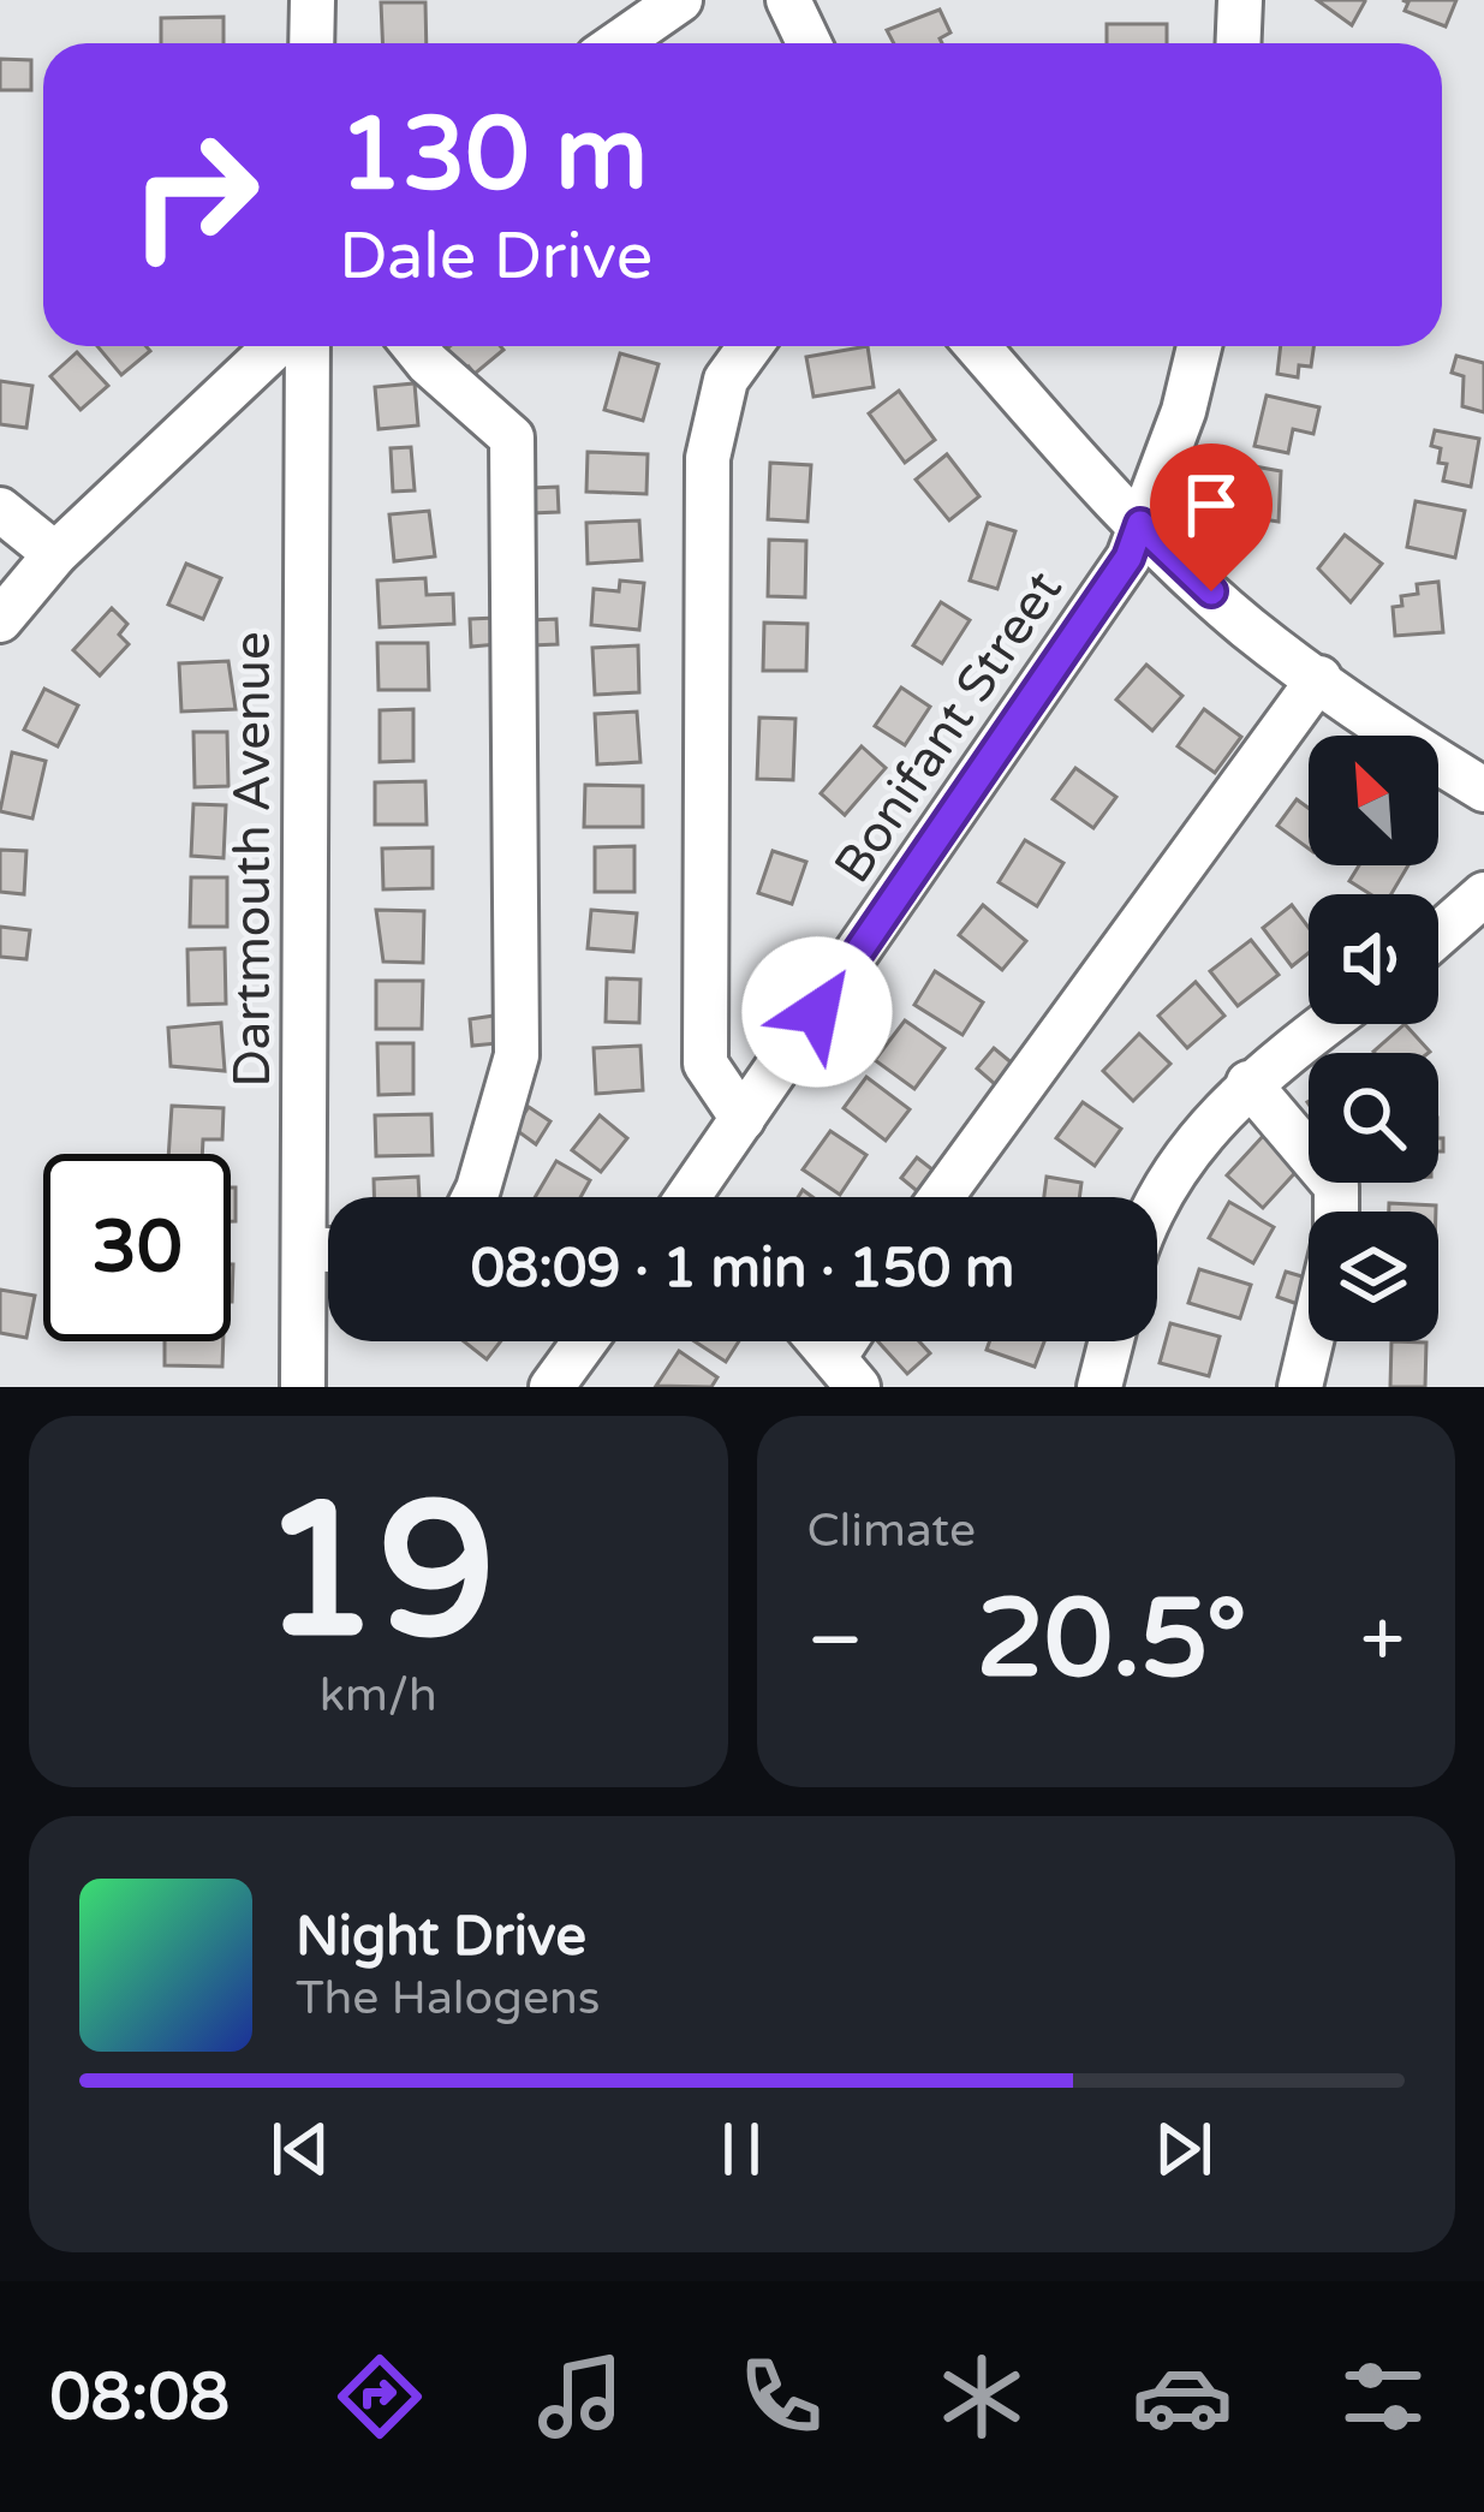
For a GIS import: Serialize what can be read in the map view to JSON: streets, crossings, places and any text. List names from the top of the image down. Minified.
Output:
{"streets":{"street":["Bonifant Street","Dartmouth Avenue"]},"north":"top left","page":{"turn":["130 m","Dale Drive"],"limit":"30","trip":"08:09 · 1 min · 150 m","tile":[["19","km/h"],"Climate"],"heat":["−","20.5°","+"],"song":["Night Drive","The Halogens"],"tabs":"08:08"}}
